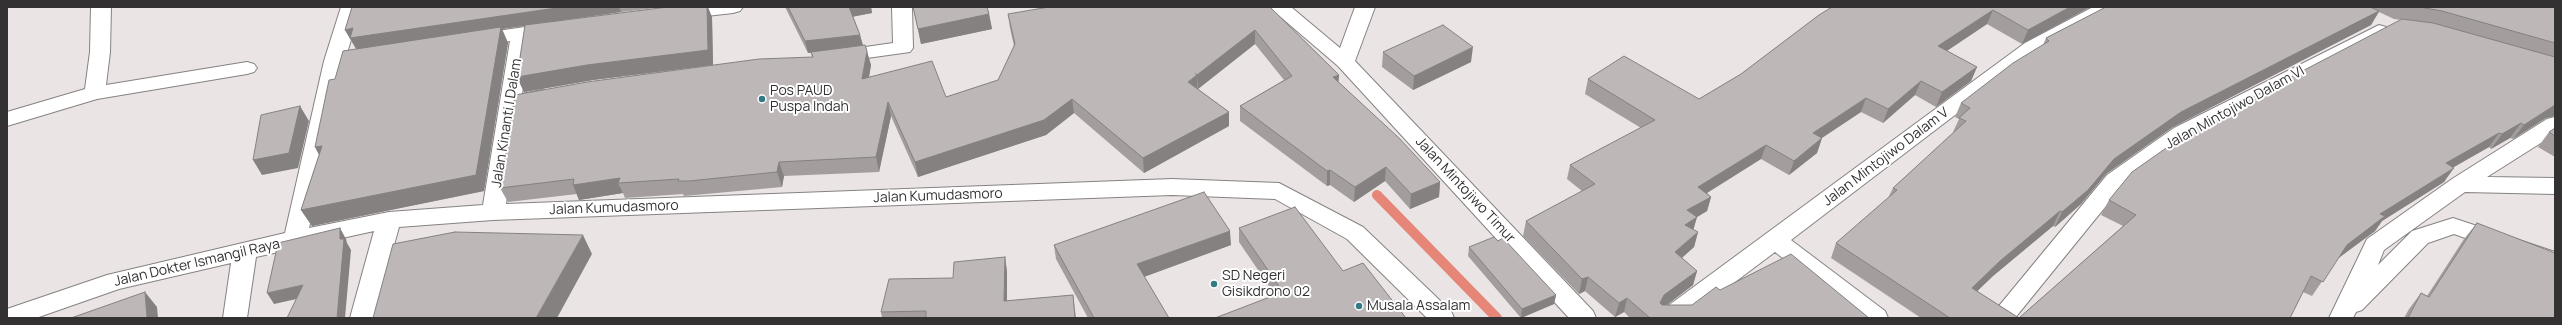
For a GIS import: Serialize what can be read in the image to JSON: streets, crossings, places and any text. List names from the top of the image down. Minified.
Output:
{"streets":{"street":["Jalan Mintojiwo Dalam VI","Jalan Kinanti I Dalam","Jalan Mintojiwo Dalam V","Jalan Mintojiwo Timur","Jalan Kumudasmoro","Jalan Dokter Ismangil Raya"]},"crossings":[["Jalan Kinanti I Dalam","Jalan Kumudasmoro"],["Jalan Kumudasmoro","Jalan Dokter Ismangil Raya"]],"places":["Pos PAUD Puspa Indah","SD Negeri Gisikdrono 02","Musala Assalam"]}
